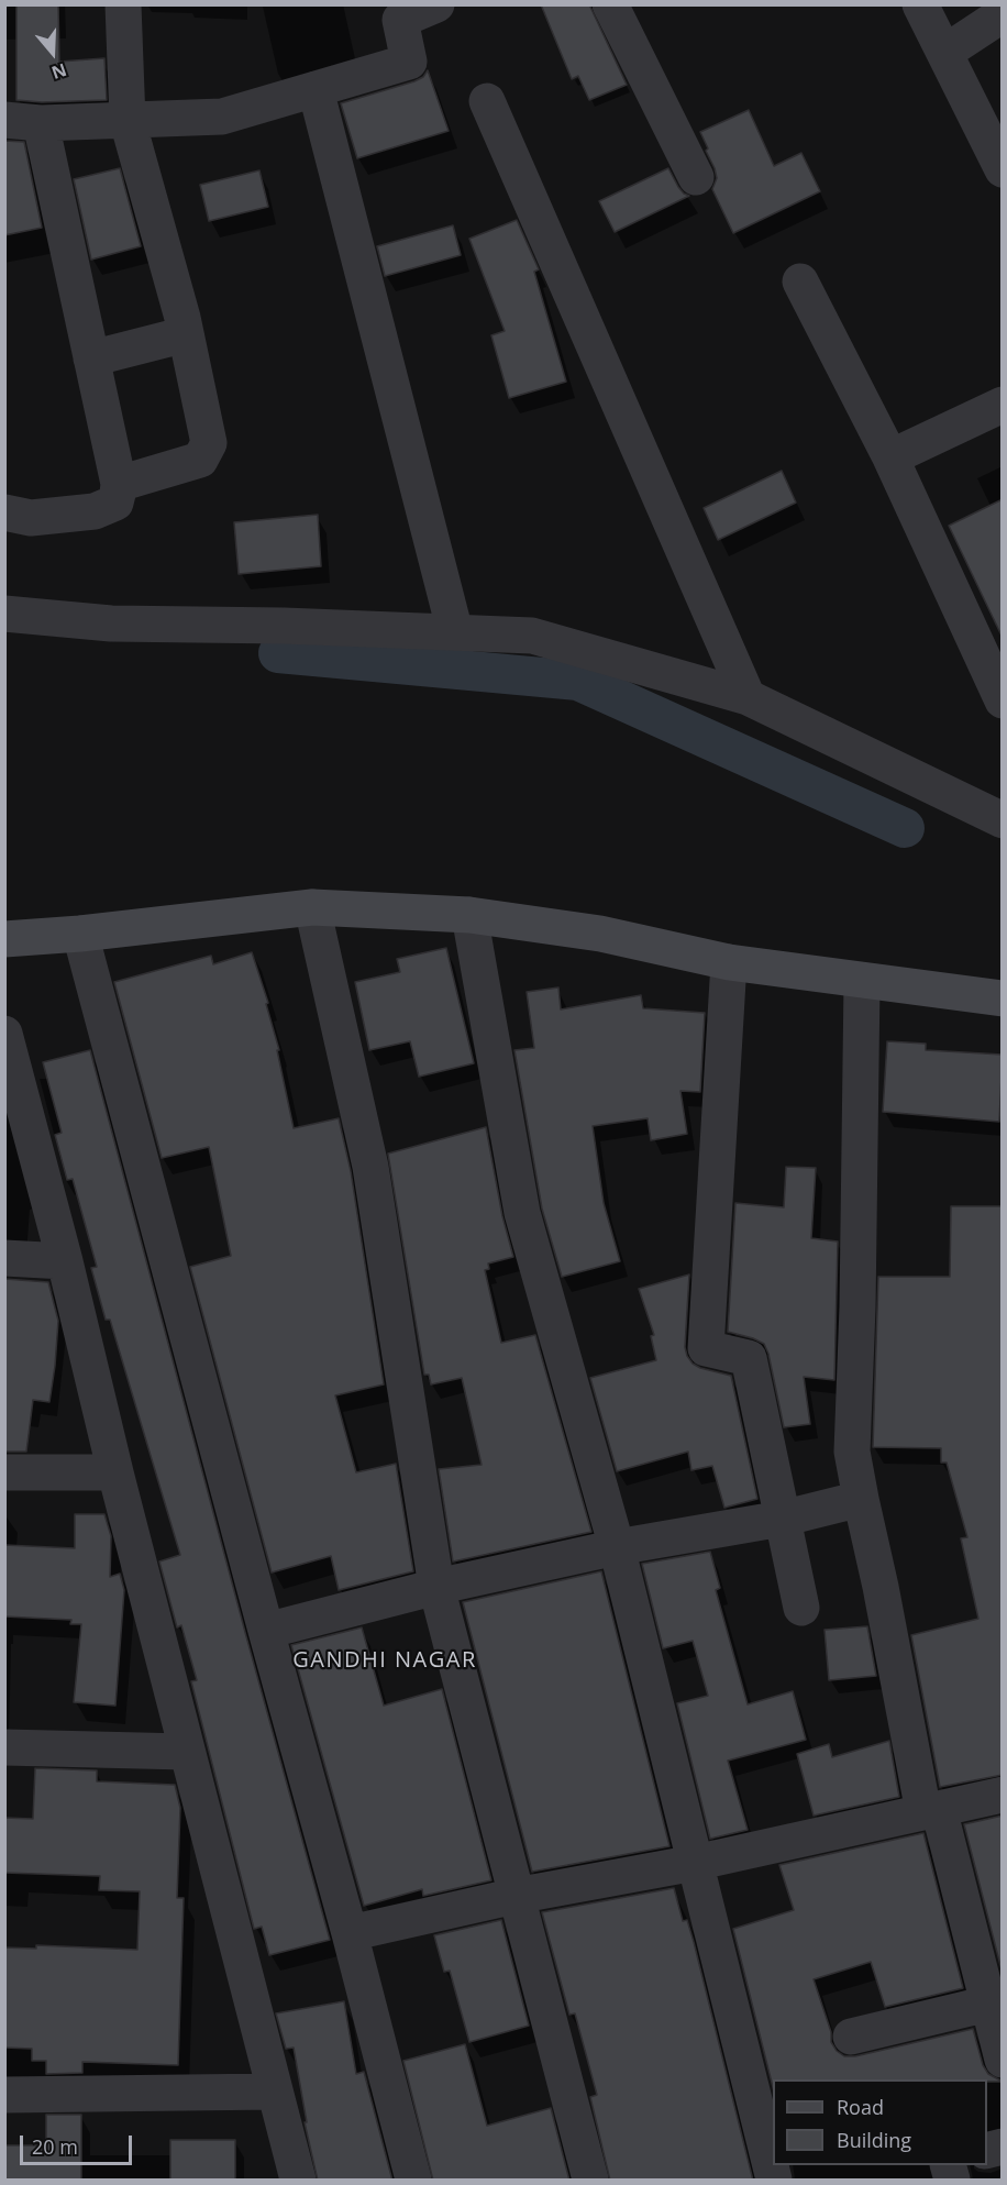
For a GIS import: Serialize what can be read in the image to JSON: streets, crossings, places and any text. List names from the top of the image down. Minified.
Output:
{"districts":["GANDHI NAGAR"],"legend":["Road","Building"],"scale_bar":"20 m","north":"bottom"}
